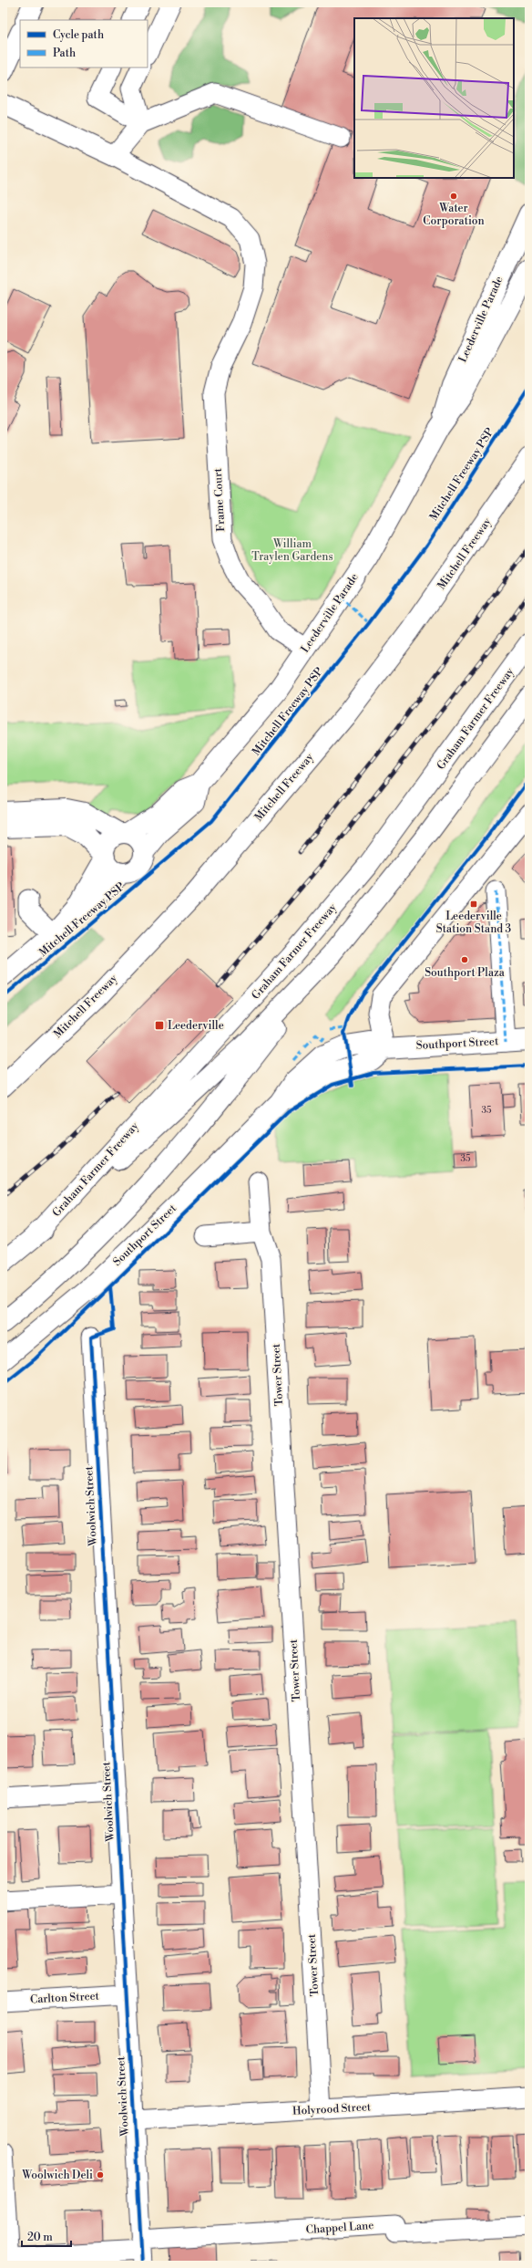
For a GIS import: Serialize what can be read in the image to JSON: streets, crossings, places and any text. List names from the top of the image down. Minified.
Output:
{"streets":{"main road":["Leederville Parade","Mitchell Freeway","Graham Farmer Freeway","Southport Street"],"street":["Frame Court","Tower Street","Woolwich Street","Carlton Street","Holyrood Street","Chappel Lane"],"cycle path":["Mitchell Freeway PSP"]},"crossings":[["Leederville Parade","Frame Court"],["Tower Street","Holyrood Street"],["Woolwich Street","Carlton Street"],["Woolwich Street","Holyrood Street"],["Woolwich Street","Chappel Lane"]],"parks":["William Traylen Gardens"],"places":{"other":["Water Corporation","Southport Plaza","Woolwich Deli"],"transit":["Leederville Station Stand 3","Leederville"]},"house_numbers":["35","35"],"legend":["Cycle path","Path"],"scale_bar":"20 m"}
